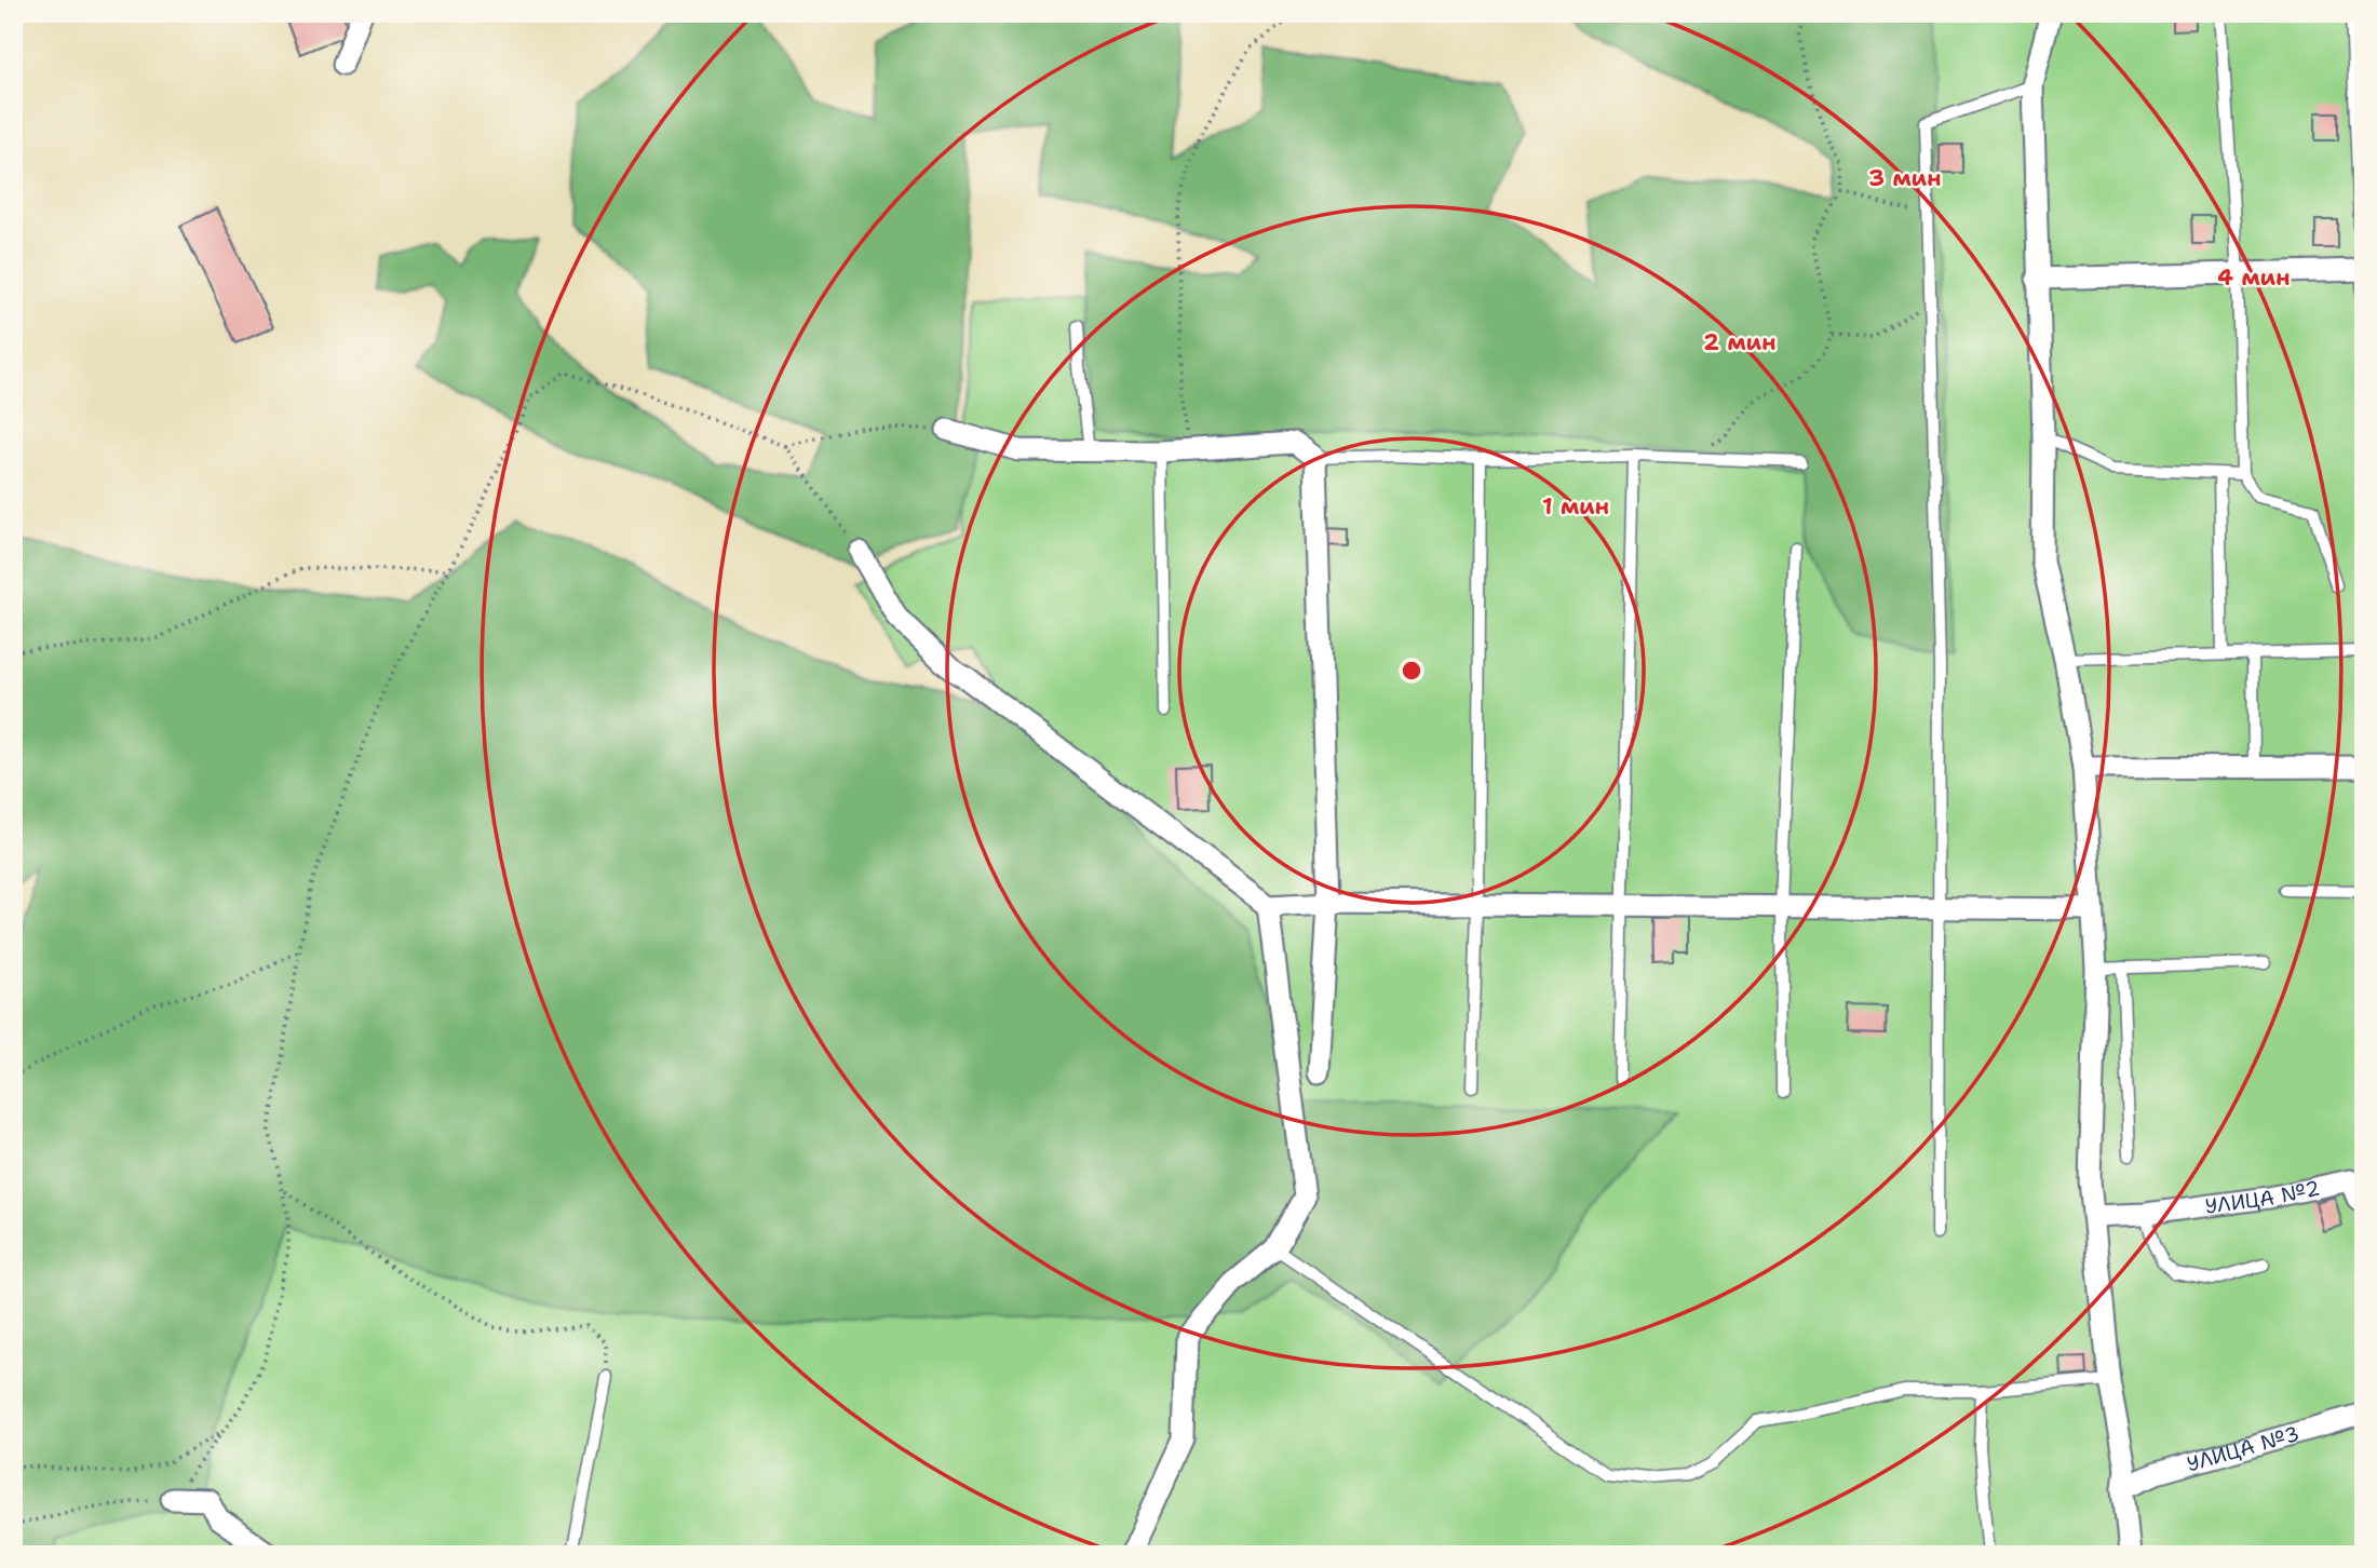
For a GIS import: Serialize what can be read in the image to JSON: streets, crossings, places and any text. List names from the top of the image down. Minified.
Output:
{"streets":{"street":["УЛИЦА №2","УЛИЦА №3"]},"rings":["3 мин","4 мин","2 мин","1 мин"]}
